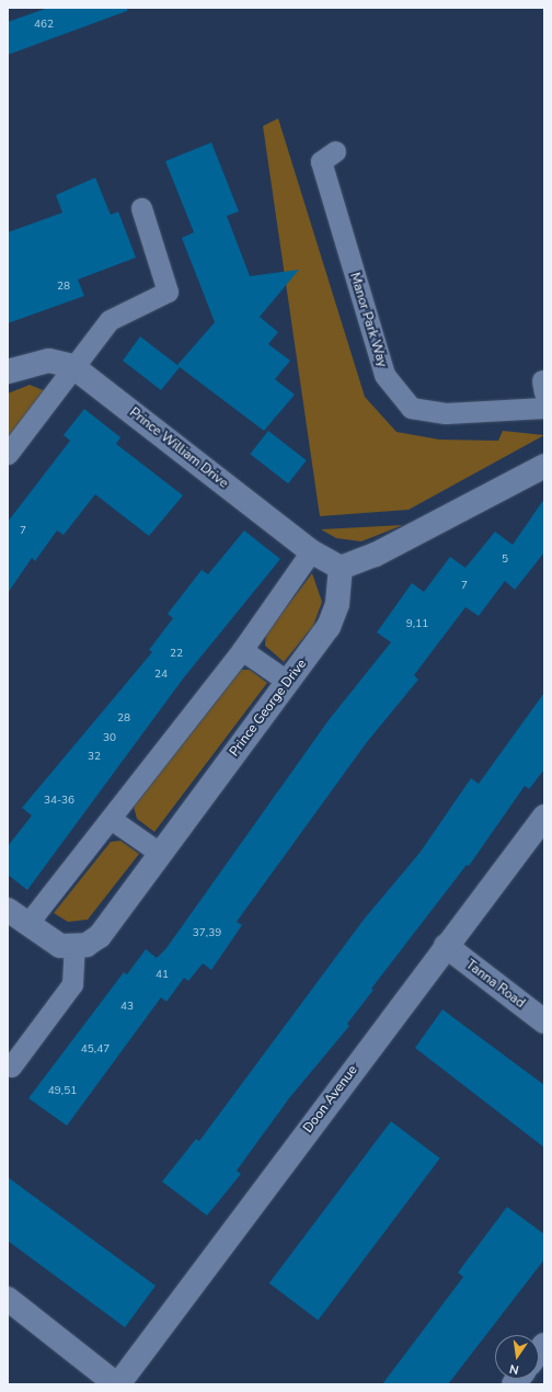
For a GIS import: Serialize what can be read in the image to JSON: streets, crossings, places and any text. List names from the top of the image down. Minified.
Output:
{"streets":{"street":["Prince William Drive","Prince George Drive","Tanna Road","Doon Avenue"],"lane":["Manor Park Way"]},"crossings":[["Prince William Drive","Prince George Drive"],["Tanna Road","Doon Avenue"]],"house_numbers":["462","28","7","5","7","9,11","22","24","28","30","32","34-36","37,39","41","43","45,47","49,51"],"north":"bottom"}
